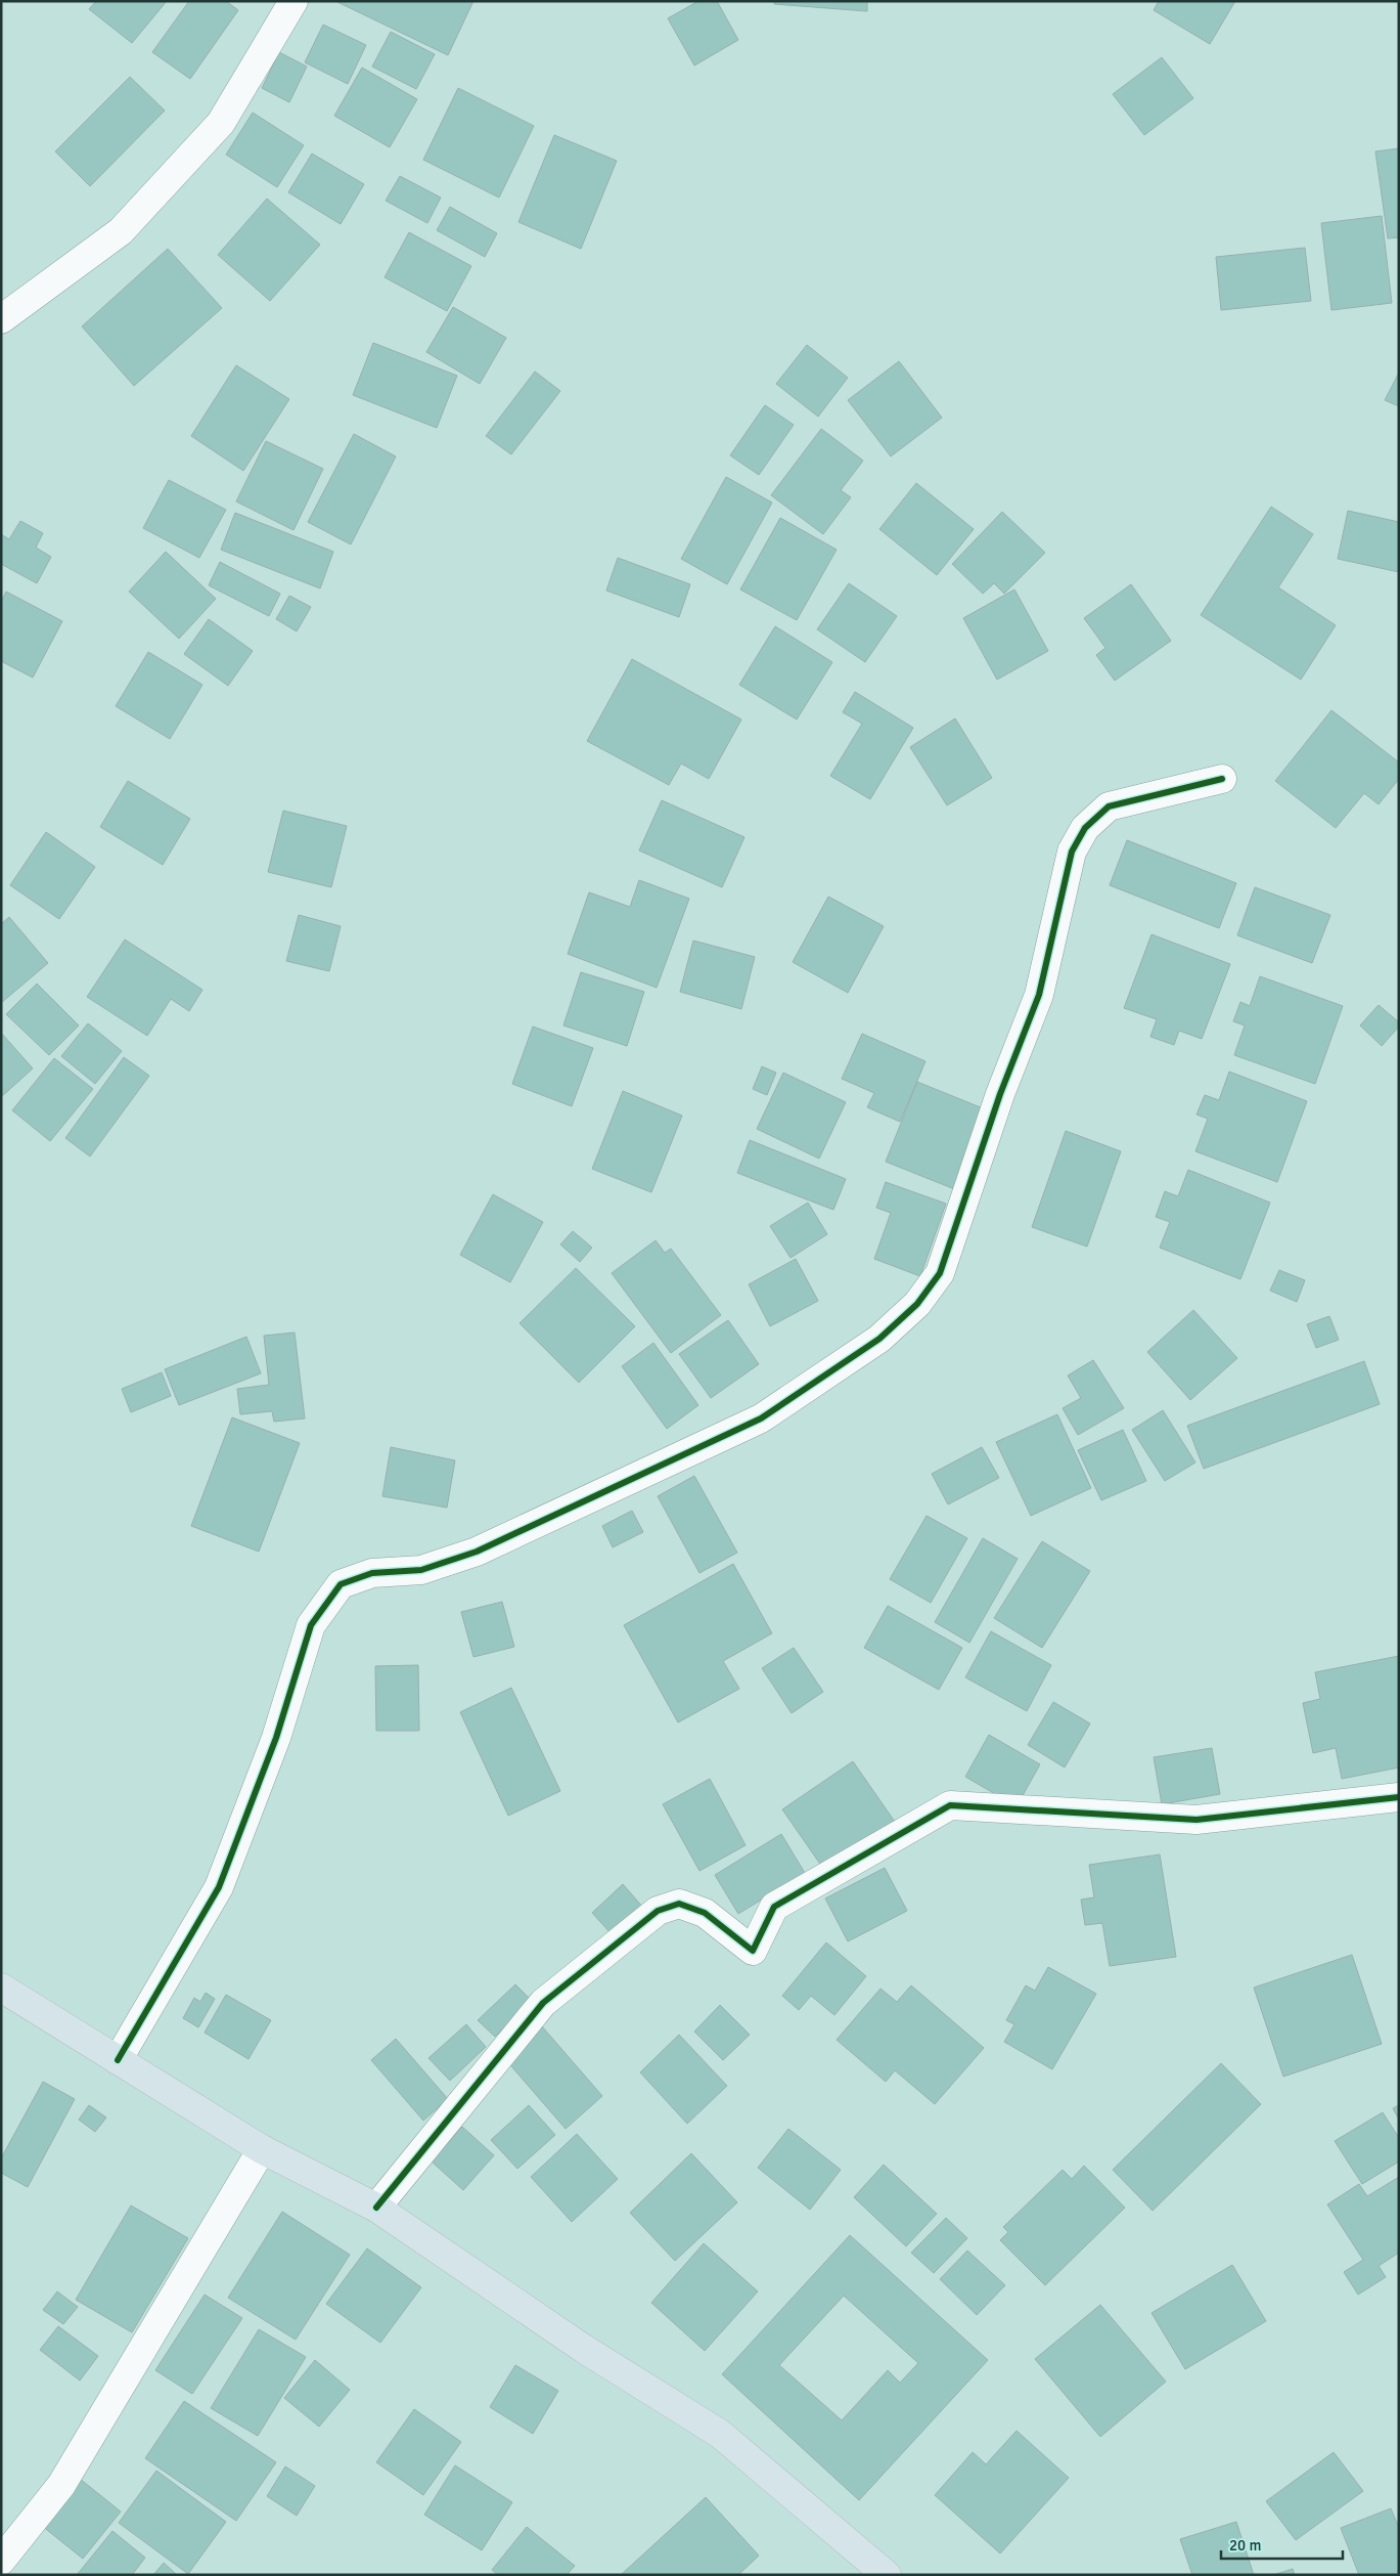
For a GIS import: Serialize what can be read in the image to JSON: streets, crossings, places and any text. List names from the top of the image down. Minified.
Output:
{"scale_bar":"20 m"}
